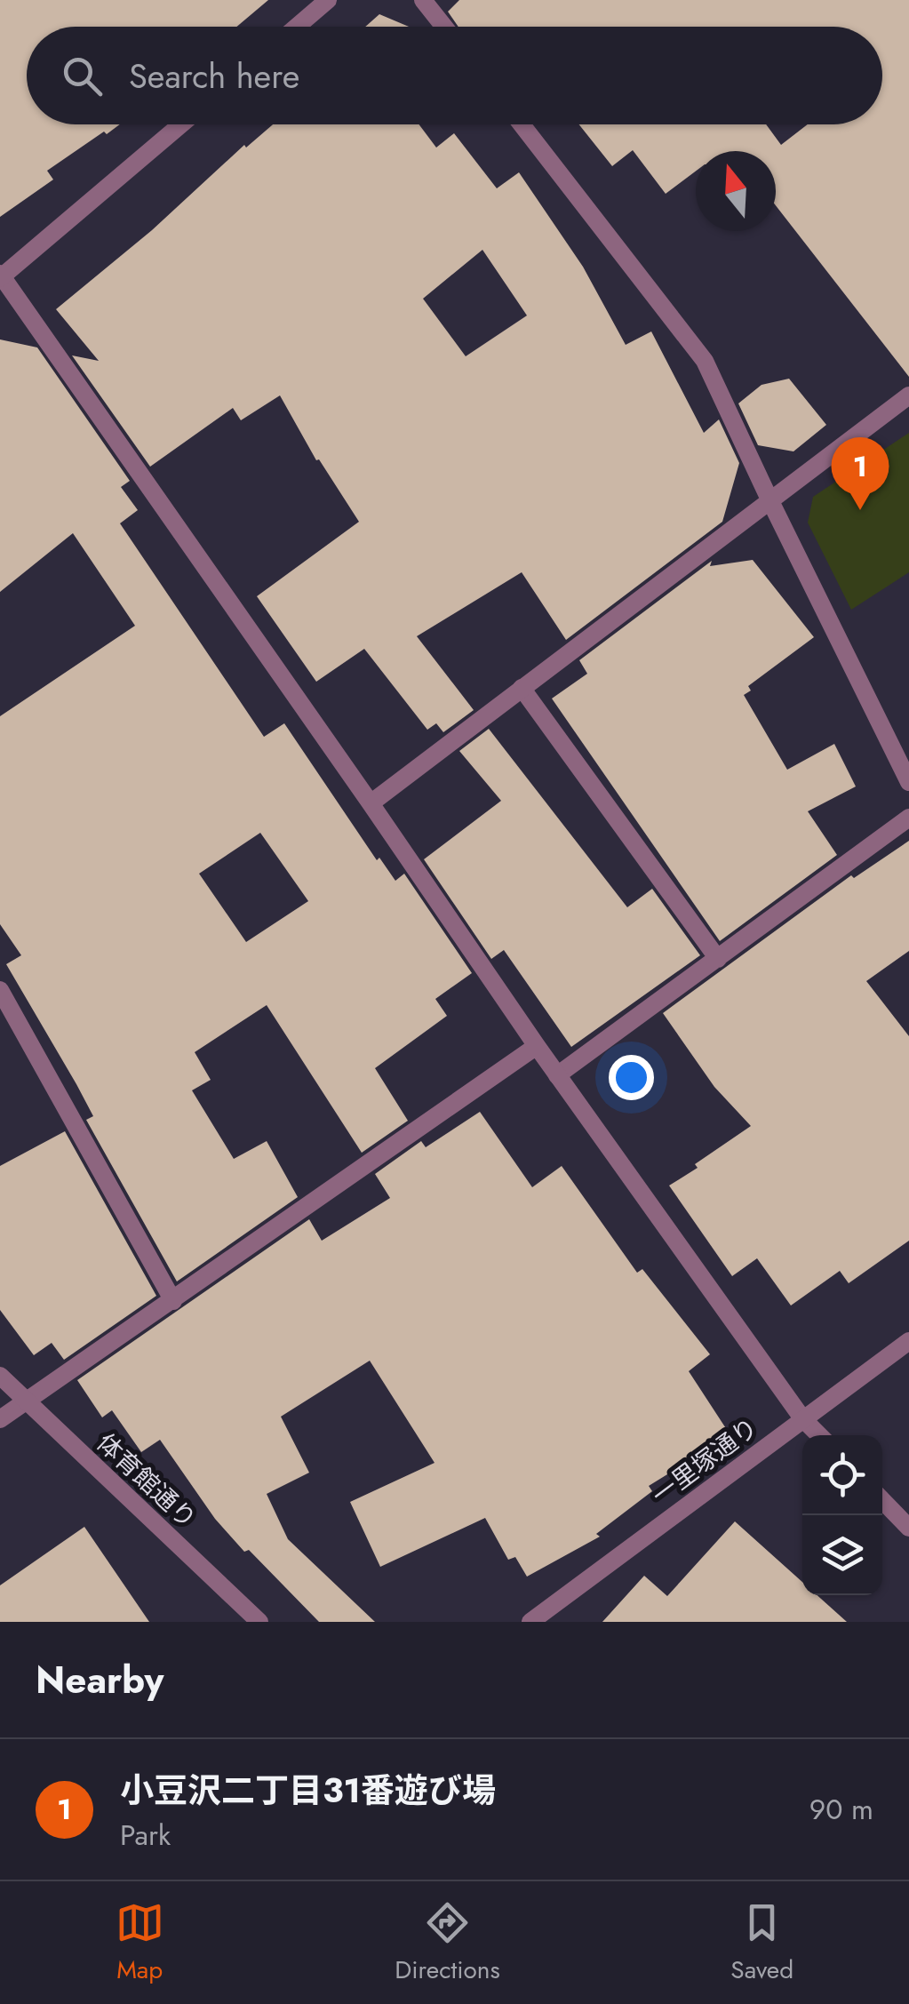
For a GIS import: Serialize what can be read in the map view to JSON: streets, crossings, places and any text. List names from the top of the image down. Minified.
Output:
{"streets":{"street":["一里塚通り","体育館通り"]},"north":"top","page":{"search":"Search here","pins":"1","heading":"Nearby","list":[{"mark":"1","name":"小豆沢二丁目31番遊び場","note":"Park","value":"90 m"}],"nav":["Map","Directions","Saved"]}}
